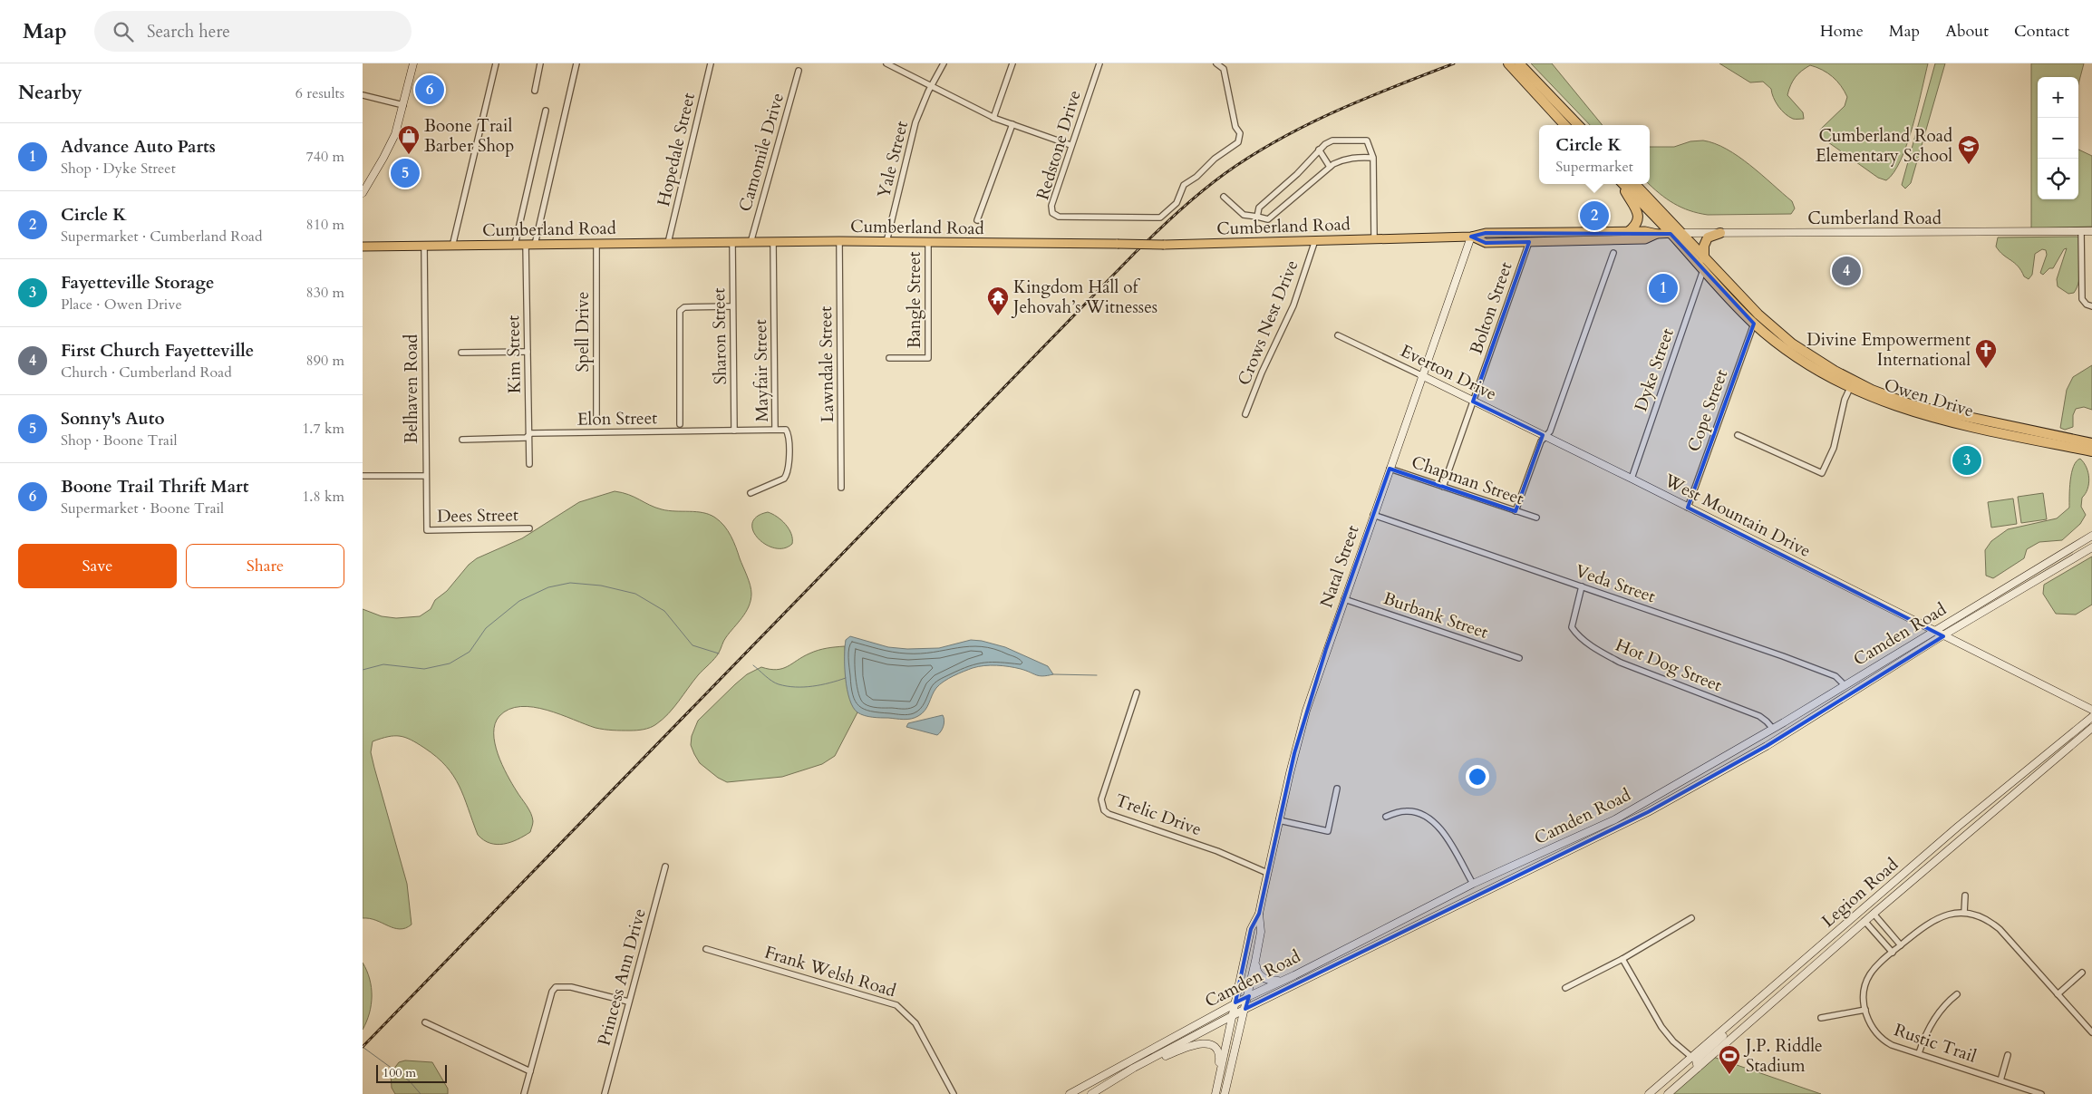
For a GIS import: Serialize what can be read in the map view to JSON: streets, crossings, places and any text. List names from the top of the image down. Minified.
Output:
{"streets":{"highway":["Owen Drive"],"main road":["Cumberland Road","Everton Drive","West Mountain Drive","Natal Street","Camden Road","Legion Road"],"street":["Redstone Drive","Hopedale Street","Camomile Drive","Yale Street","Bangle Street","Bolton Street","Crows Nest Drive","Spell Drive","Sharon Street","Kim Street","Lawndale Street","Dyke Street","Mayfair Street","Belhaven Road","Cope Street","Elon Street","Chapman Street","Dees Street","Veda Street","Burbank Street","Hot Dog Street","Trelic Drive","Frank Welsh Road","Princess Ann Drive","Rustic Trail"]},"crossings":[["Hopedale Street","Cumberland Road"],["Camomile Drive","Cumberland Road"],["Yale Street","Cumberland Road"],["Cumberland Road","Bangle Street"],["Cumberland Road","Bolton Street"],["Cumberland Road","Crows Nest Drive"],["Cumberland Road","Spell Drive"],["Cumberland Road","Sharon Street"],["Cumberland Road","Kim Street"],["Cumberland Road","Lawndale Street"],["Cumberland Road","Mayfair Street"],["Cumberland Road","Belhaven Road"],["Cumberland Road","Owen Drive"],["Cumberland Road","Natal Street"],["Bolton Street","Everton Drive"],["Bolton Street","Chapman Street"],["Sharon Street","Elon Street"],["Kim Street","Elon Street"],["Dyke Street","Owen Drive"],["Dyke Street","West Mountain Drive"],["Mayfair Street","Elon Street"],["Everton Drive","West Mountain Drive"],["Everton Drive","Natal Street"],["Belhaven Road","Dees Street"],["Owen Drive","Cope Street"],["Cope Street","West Mountain Drive"],["Chapman Street","Natal Street"],["West Mountain Drive","Camden Road"],["Natal Street","Veda Street"],["Natal Street","Burbank Street"],["Natal Street","Camden Road"],["Natal Street","Trelic Drive"],["Veda Street","Camden Road"],["Veda Street","Hot Dog Street"],["Camden Road","Hot Dog Street"]],"places":{"shop":["Boone Trail Barber Shop"],"school or university":["Cumberland Road Elementary School"],"temple":["Kingdom Hall of Jehovah’s Witnesses"],"church":["Divine Empowerment International"],"sports":["J.P. Riddle Stadium"]},"scale_bar":"100 m","page":{"header":"Map","search":"Search here","nav":["Home","Map","About","Contact"],"heading":["Nearby","6 results"],"pins":["6","5","2","4","1","3"],"map_buttons":["+","−"],"list":[{"mark":"1","name":"Advance Auto Parts","note":"Shop · Dyke Street","value":"740 m"},{"mark":"2","name":"Circle K","note":"Supermarket · Cumberland Road","value":"810 m"},{"mark":"3","name":"Fayetteville Storage","note":"Place · Owen Drive","value":"830 m"},{"mark":"4","name":"First Church Fayetteville","note":"Church · Cumberland Road","value":"890 m"},{"mark":"5","name":"Sonny's Auto","note":"Shop · Boone Trail","value":"1.7 km"},{"mark":"6","name":"Boone Trail Thrift Mart","note":"Supermarket · Boone Trail","value":"1.8 km"}],"popup":["Circle K","Supermarket"],"buttons":["Save","Share"],"scale":"100 m"}}
